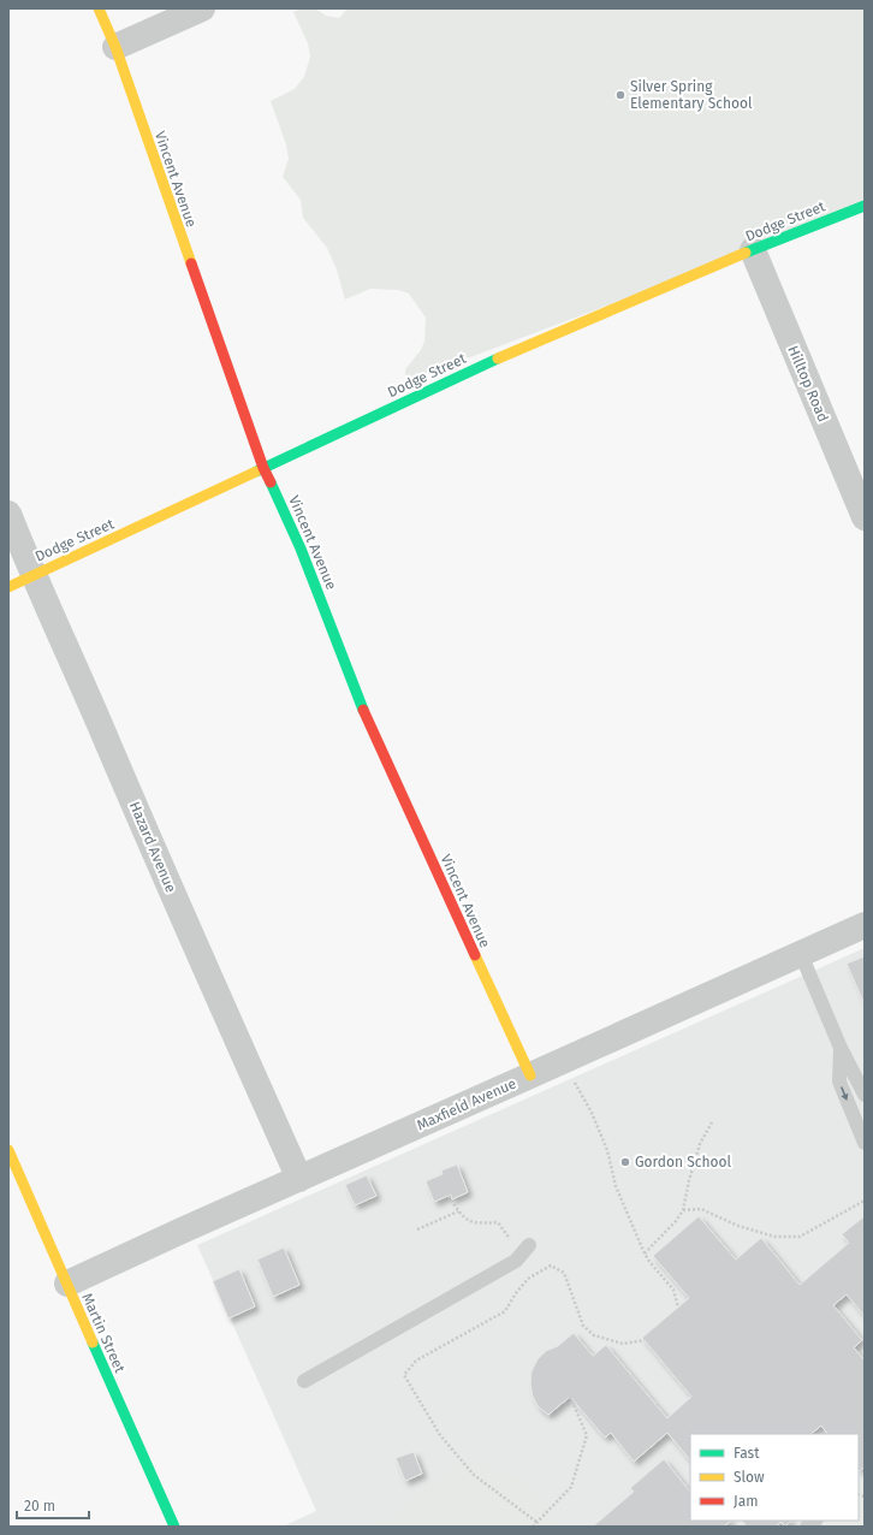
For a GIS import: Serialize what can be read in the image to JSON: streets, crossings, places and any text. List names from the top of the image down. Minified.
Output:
{"streets":{"street":["Vincent Avenue","Dodge Street","Hilltop Road","Hazard Avenue","Maxfield Avenue","Martin Street"]},"crossings":[["Vincent Avenue","Dodge Street"],["Vincent Avenue","Maxfield Avenue"],["Dodge Street","Hilltop Road"],["Dodge Street","Hazard Avenue"],["Hazard Avenue","Maxfield Avenue"],["Maxfield Avenue","Martin Street"]],"places":["Silver Spring Elementary School","Gordon School"],"legend":["Fast","Slow","Jam"],"scale_bar":"20 m"}
